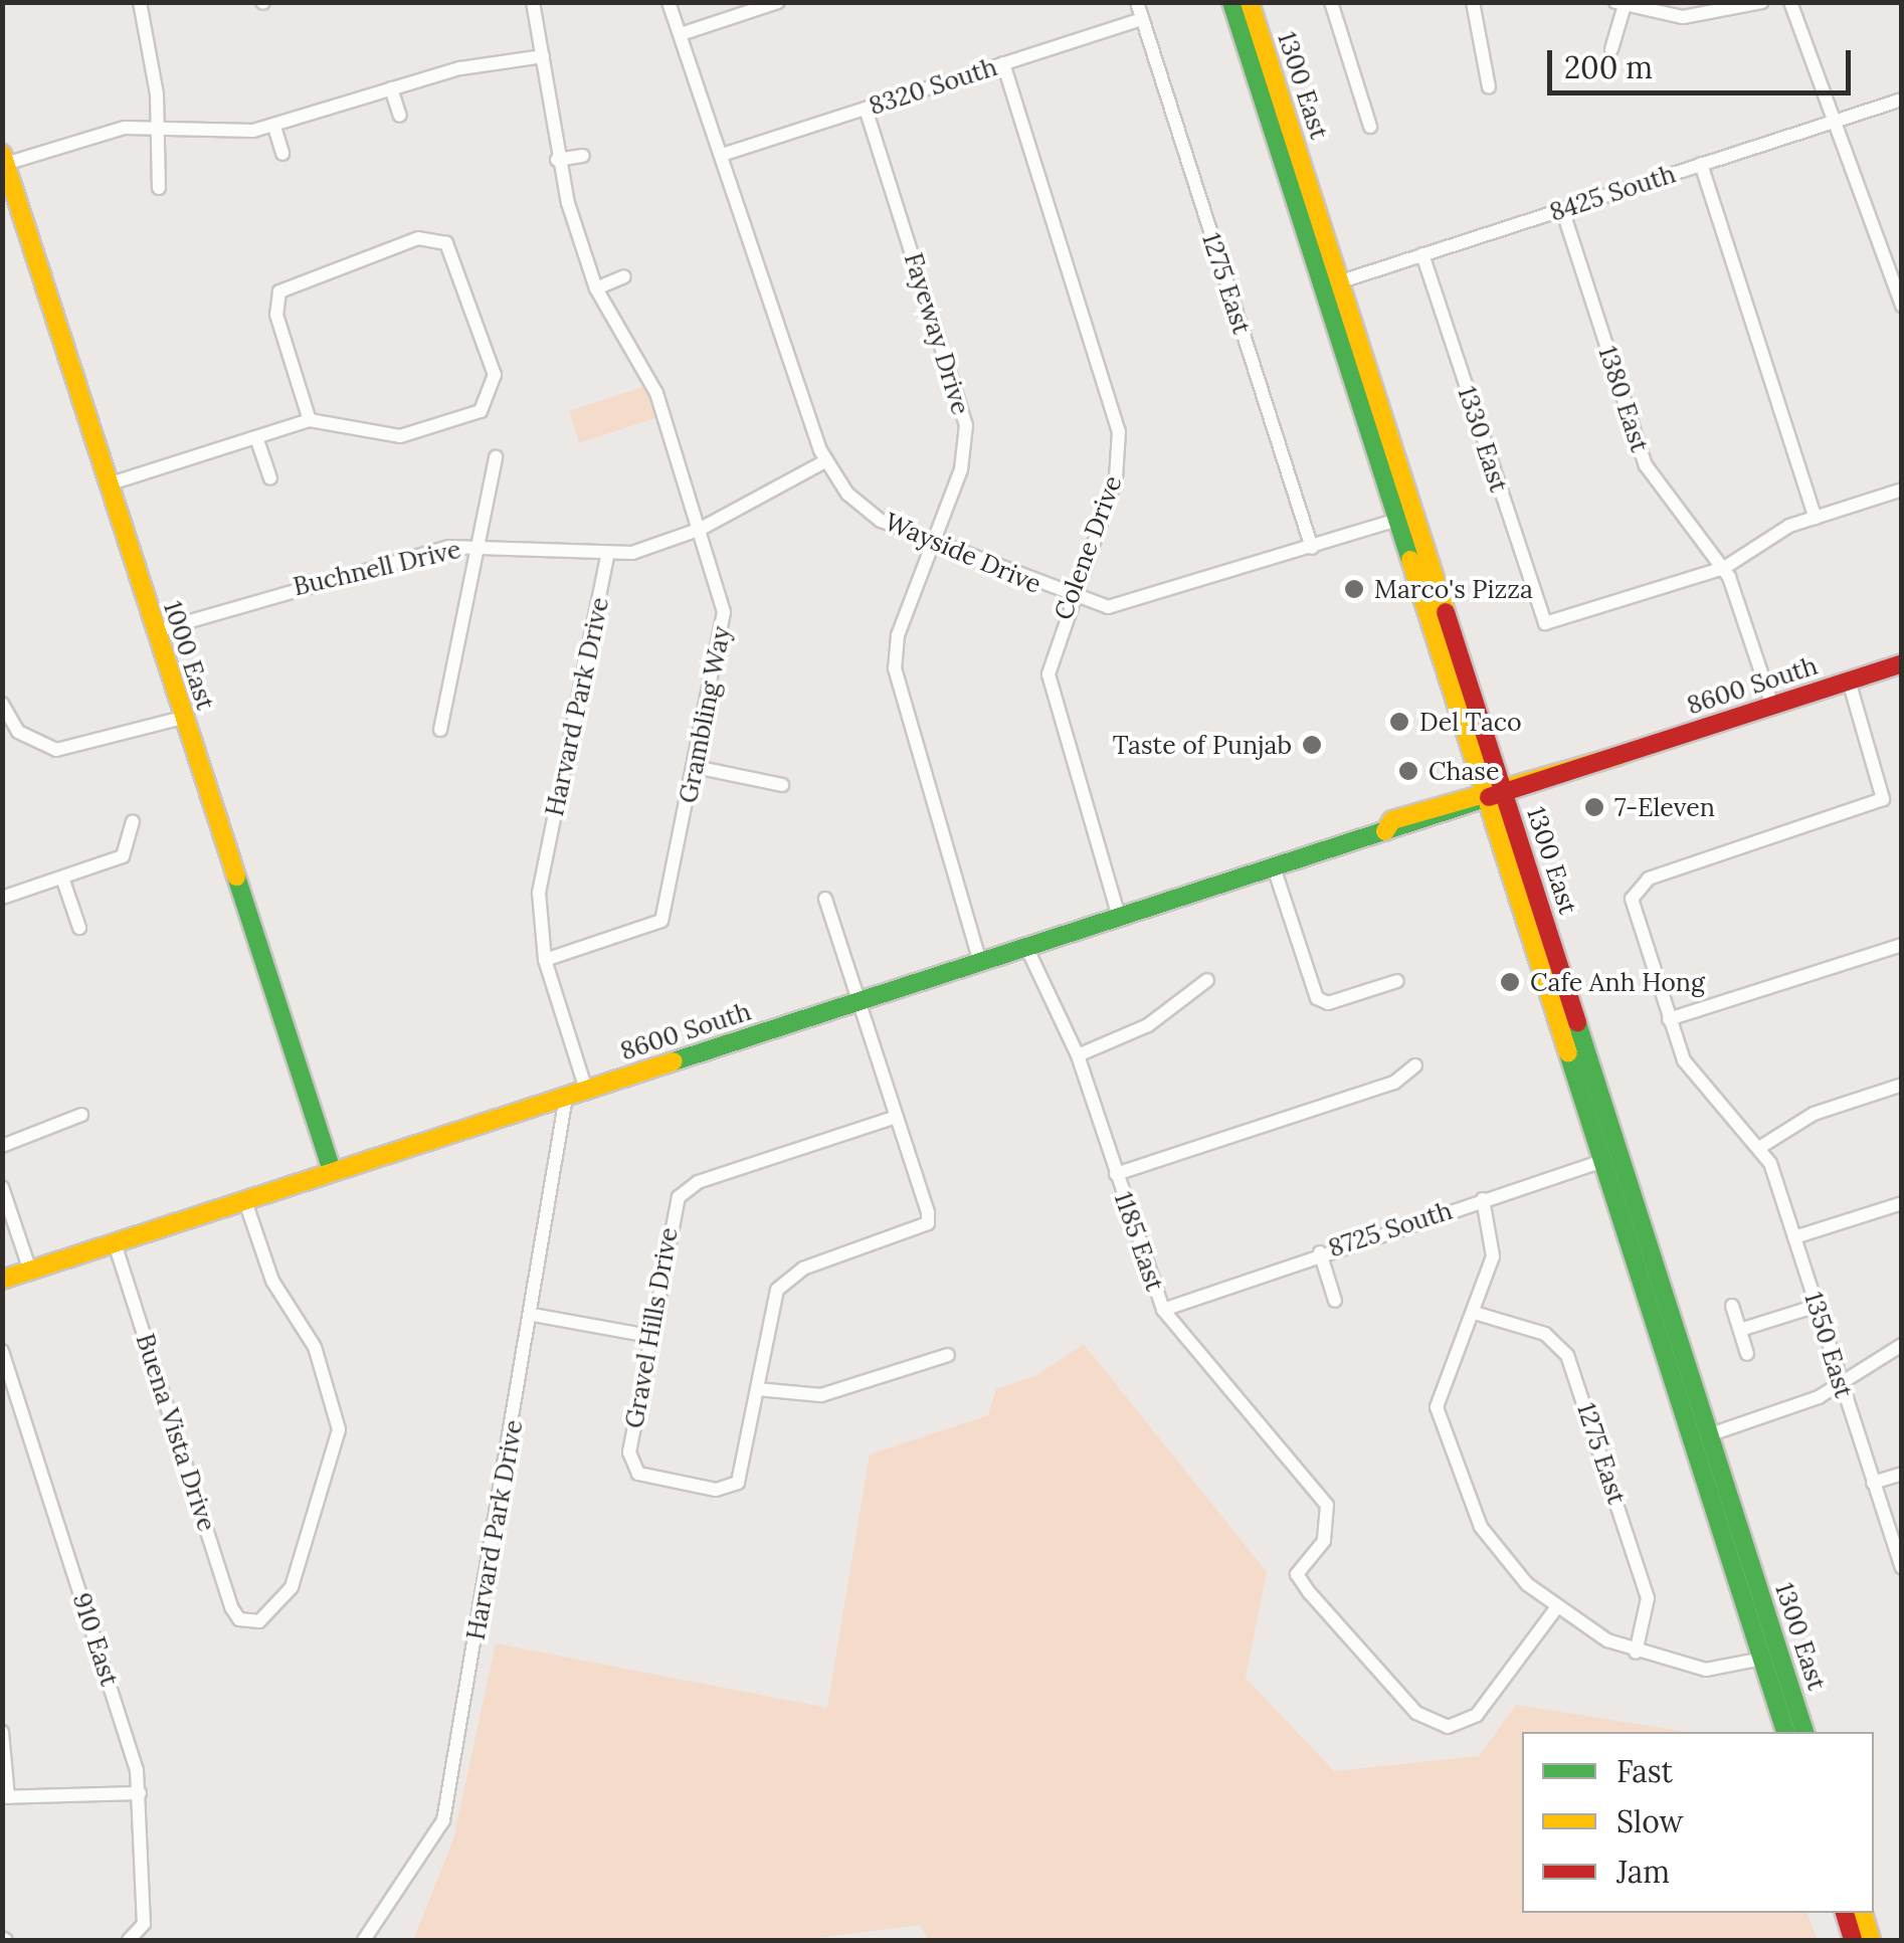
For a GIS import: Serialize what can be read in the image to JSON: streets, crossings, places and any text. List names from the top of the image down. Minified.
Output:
{"streets":{"main road":["1300 East","1000 East","8600 South"],"street":["8320 South","8425 South","1275 East","Fayeway Drive","1380 East","1330 East","Colene Drive","Wayside Drive","Buchnell Drive","Harvard Park Drive","Grambling Way","8725 South","1185 East","Gravel Hills Drive","1350 East","Buena Vista Drive","910 East"]},"crossings":[["1300 East","8425 South"],["1300 East","Wayside Drive"],["1300 East","8600 South"],["1300 East","8725 South"],["8320 South","1275 East"],["8320 South","Fayeway Drive"],["8320 South","Colene Drive"],["8320 South","Wayside Drive"],["8425 South","1380 East"],["8425 South","1330 East"],["1275 East","Wayside Drive"],["Fayeway Drive","Wayside Drive"],["Fayeway Drive","8600 South"],["1380 East","1330 East"],["1380 East","8600 South"],["Colene Drive","Wayside Drive"],["Colene Drive","8600 South"],["Wayside Drive","Buchnell Drive"],["Buchnell Drive","1000 East"],["Buchnell Drive","Harvard Park Drive"],["Buchnell Drive","Grambling Way"],["1000 East","8600 South"],["8600 South","Harvard Park Drive"],["8600 South","1185 East"],["8600 South","Buena Vista Drive"],["Harvard Park Drive","Grambling Way"],["8725 South","1185 East"]],"places":["Marco's Pizza","Del Taco","Taste of Punjab","Chase","7-Eleven","Cafe Anh Hong"],"legend":["Fast","Slow","Jam"],"scale_bar":"200 m"}
